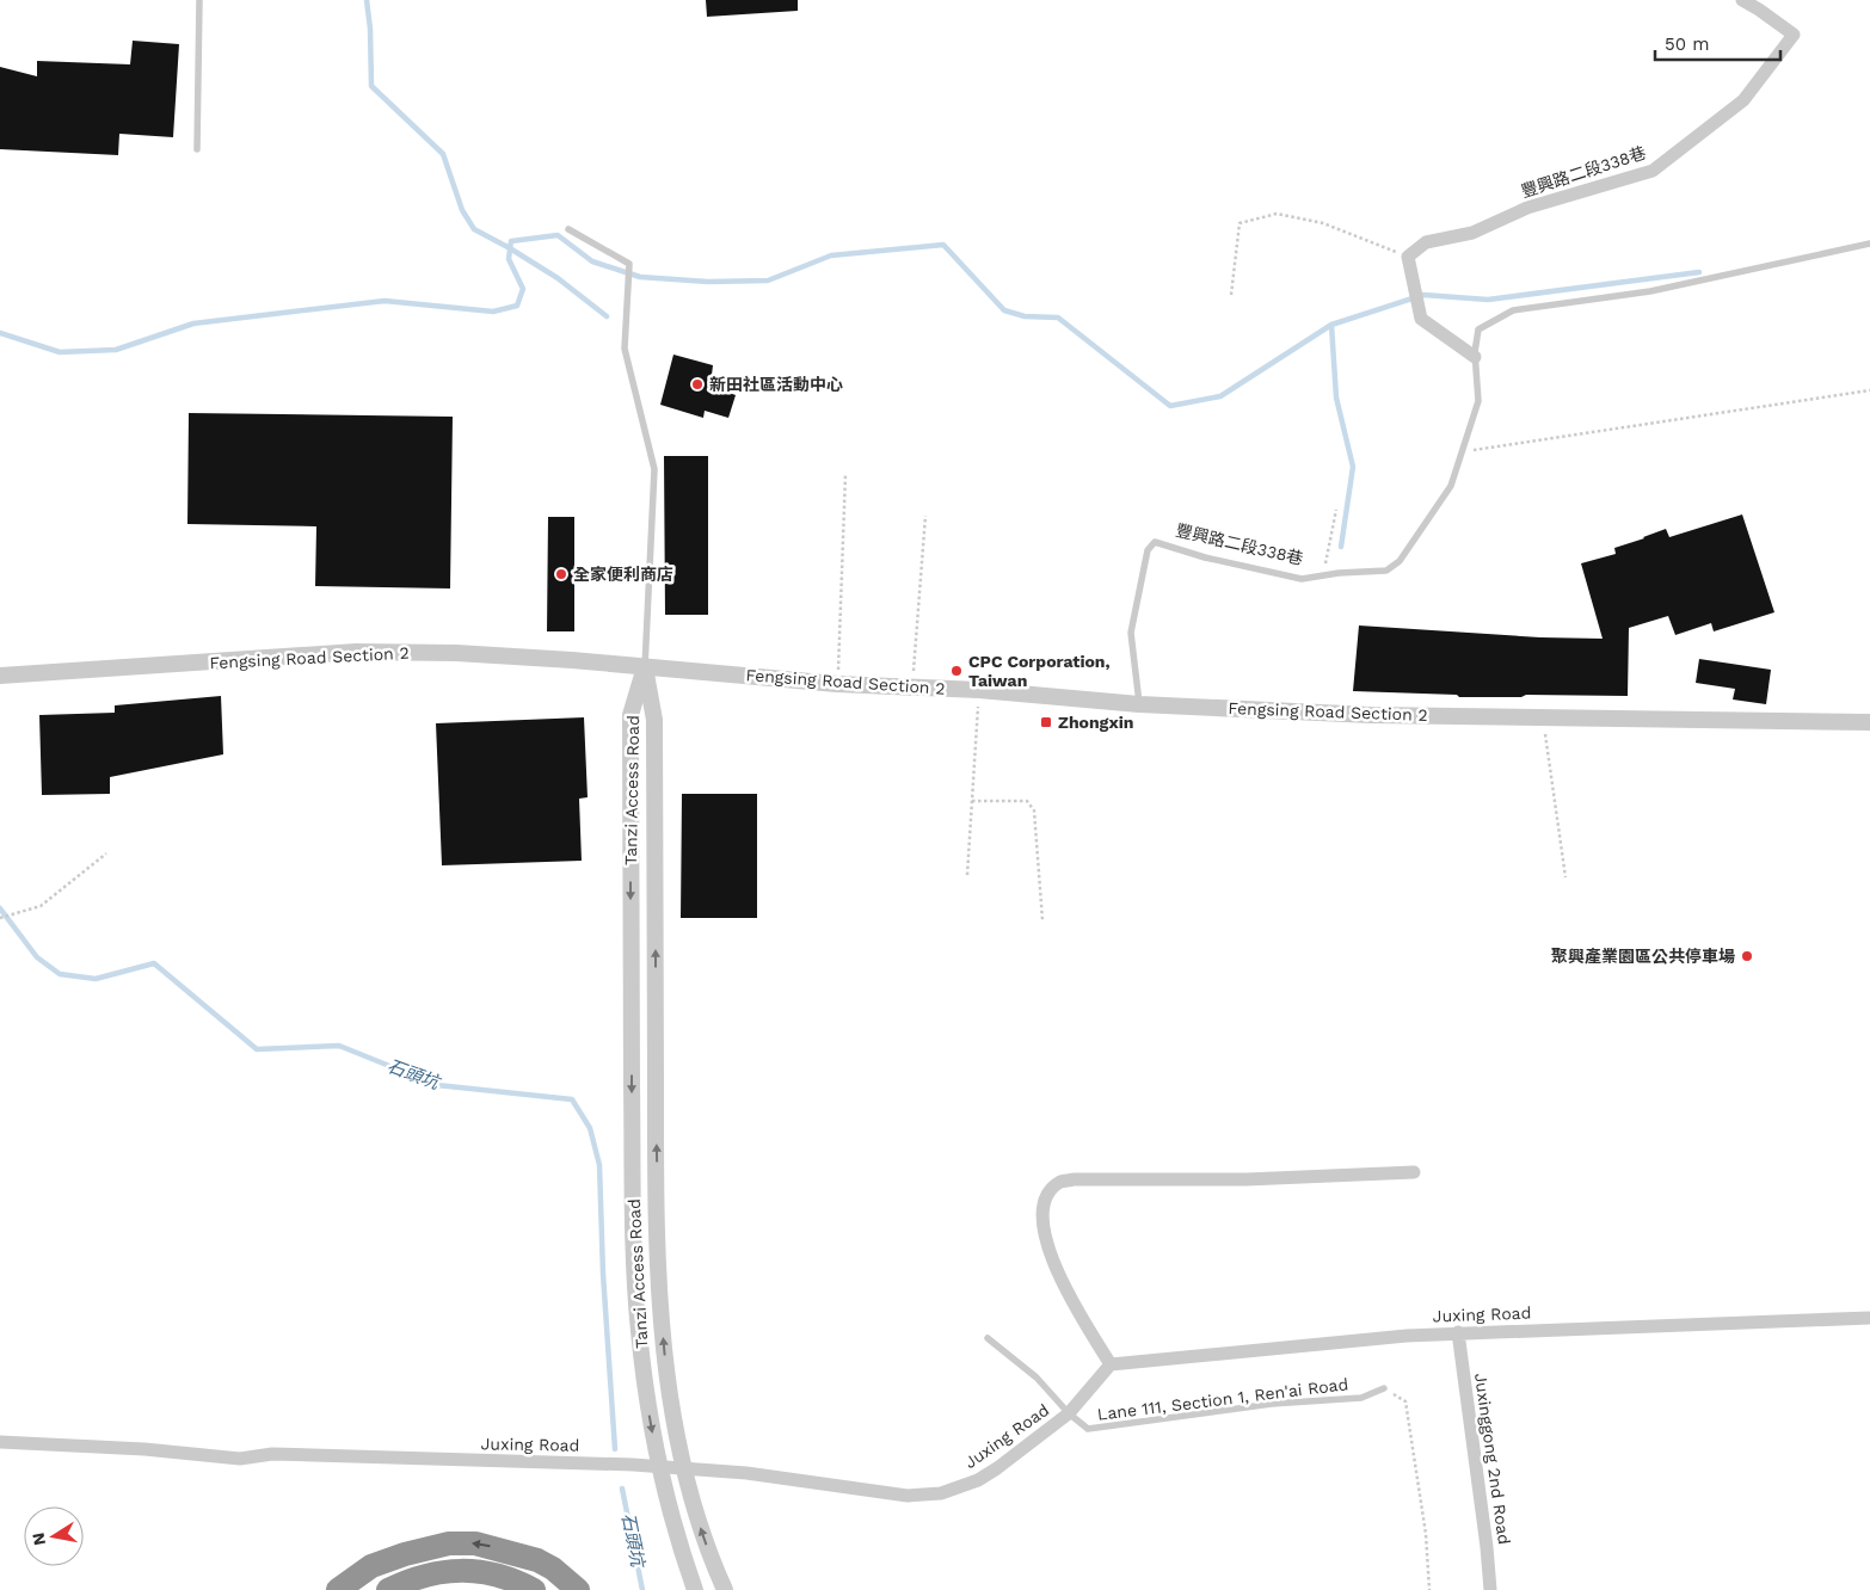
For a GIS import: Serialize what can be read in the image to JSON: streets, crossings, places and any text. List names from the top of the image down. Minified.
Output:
{"streets":{"street":["豐興路二段338巷","Fengsing Road Section 2","Tanzi Access Road","Juxing Road","Juxinggong 2nd Road"],"lane":["Lane 111, Section 1, Ren'ai Road"]},"crossings":[["豐興路二段338巷","Fengsing Road Section 2"],["Fengsing Road Section 2","Tanzi Access Road"],["Tanzi Access Road","Juxing Road"],["Juxing Road","Lane 111, Section 1, Ren'ai Road"],["Juxing Road","Juxinggong 2nd Road"]],"water":["石頭坑"],"places":{"other":["新田社區活動中心","全家便利商店","CPC Corporation, Taiwan","聚興產業園區公共停車場"],"transit":["Zhongxin"]},"scale_bar":"50 m","north":"left"}
